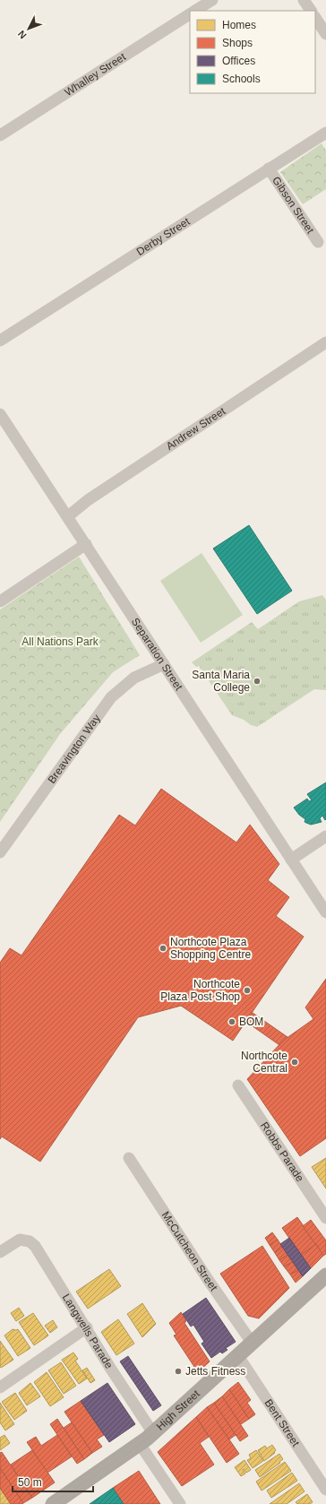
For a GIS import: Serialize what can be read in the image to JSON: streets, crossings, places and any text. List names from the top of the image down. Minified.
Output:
{"streets":{"main road":["High Street"],"street":["Whalley Street","Gibson Street","Derby Street","Andrew Street","Separation Street","Breavington Way","Robbs Parade","McCutcheon Street","Langwells Parade","Bent Street"]},"crossings":[["Gibson Street","Derby Street"],["Andrew Street","Separation Street"],["Separation Street","Breavington Way"],["McCutcheon Street","High Street"],["Langwells Parade","High Street"],["High Street","Bent Street"]],"parks":["All Nations Park"],"places":["Santa Maria College","Northcote Plaza Shopping Centre","Northcote Plaza Post Shop","BOM","Northcote Central","Jetts Fitness"],"legend":["Homes","Shops","Offices","Schools"],"scale_bar":"50 m","north":"bottom left"}
